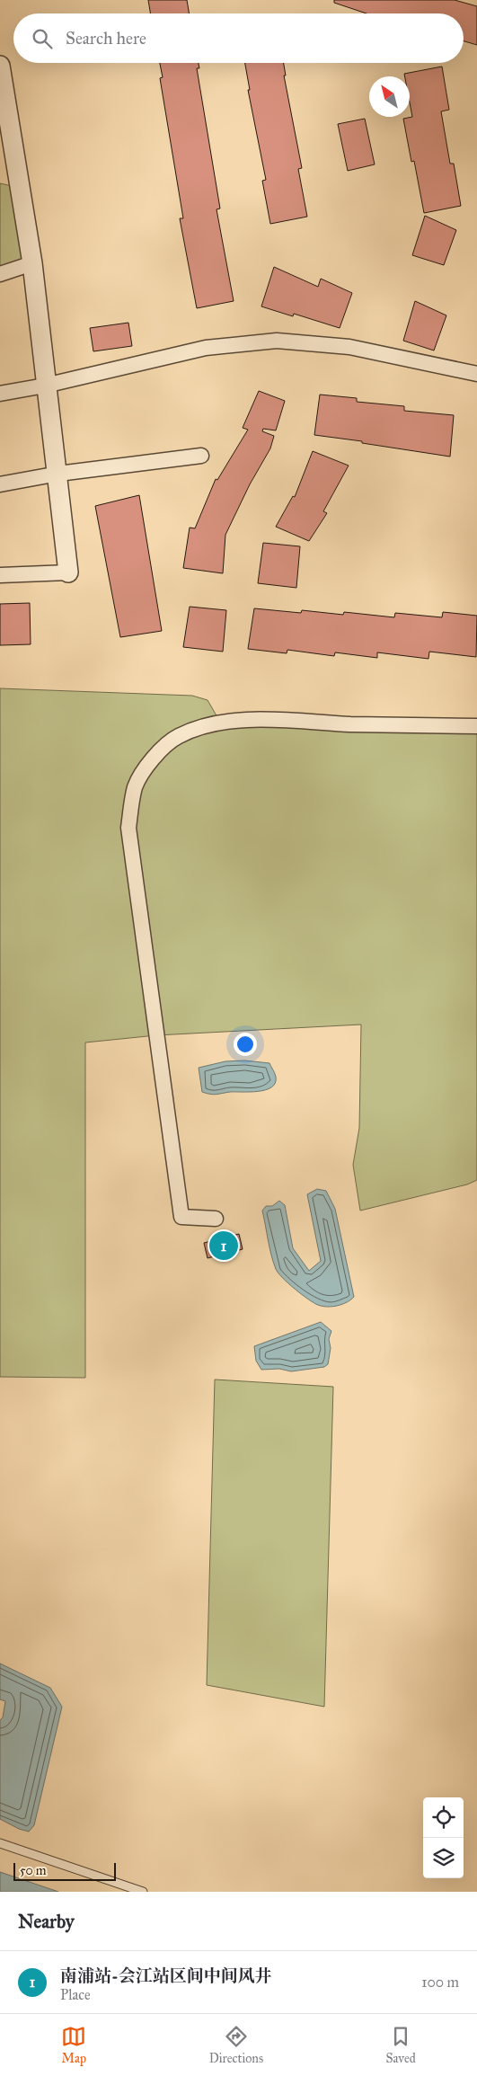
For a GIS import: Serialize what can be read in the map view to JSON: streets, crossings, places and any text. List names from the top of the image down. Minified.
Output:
{"scale_bar":"50 m","north":"top left","page":{"search":"Search here","pins":"1","scale":"50 m","heading":"Nearby","list":[{"mark":"1","name":"南浦站-会江站区间中间风井","note":"Place","value":"100 m"}],"nav":["Map","Directions","Saved"]}}
